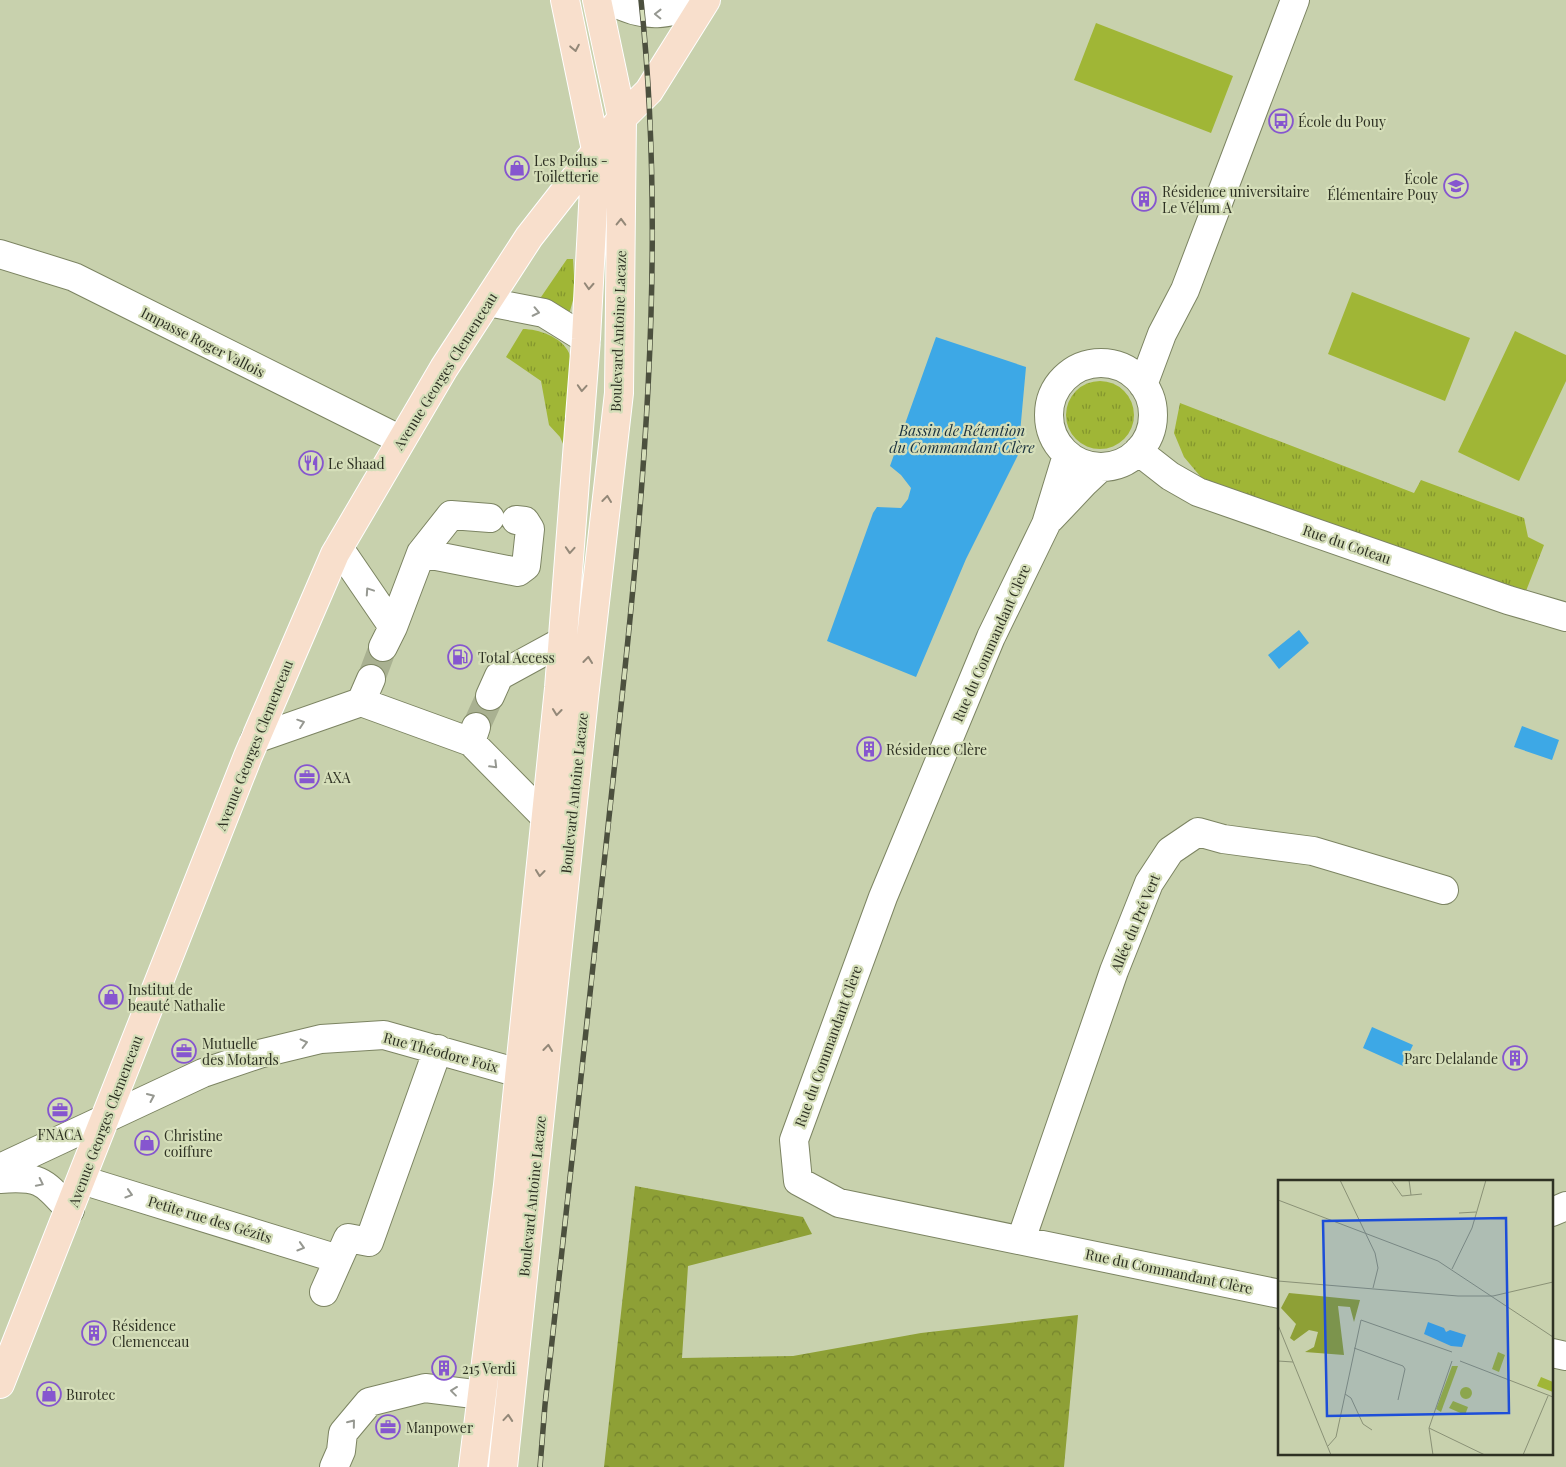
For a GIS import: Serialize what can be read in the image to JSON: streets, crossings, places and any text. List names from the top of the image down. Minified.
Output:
{"streets":{"main road":["Boulevard Antoine Lacaze","Avenue Georges Clemenceau"],"street":["Impasse Roger Vallois","Rue du Coteau","Rue du Commandant Clère","Allée du Pré Vert","Rue Théodore Foix","Petite rue des Gézits"]},"crossings":[["Boulevard Antoine Lacaze","Avenue Georges Clemenceau"],["Boulevard Antoine Lacaze","Rue Théodore Foix"],["Impasse Roger Vallois","Avenue Georges Clemenceau"],["Avenue Georges Clemenceau","Rue Théodore Foix"],["Avenue Georges Clemenceau","Petite rue des Gézits"],["Rue du Coteau","Rue du Commandant Clère"],["Rue du Commandant Clère","Allée du Pré Vert"]],"one_way":["Rue Théodore Foix","Petite rue des Gézits"],"water":["Bassin de Rétention du Commandant Clère"],"places":{"bus stop":["École du Pouy"],"shop":["Les Poilus - Toiletterie","Institut de beauté Nathalie","Christine coiffure","Burotec"],"school or university":["École Élémentaire Pouy"],"building":["Résidence universitaire Le Vélum A","Résidence Clère","Parc Delalande","Résidence Clemenceau","215 Verdi"],"restaurant":["Le Shaad"],"fuel station":["Total Access"],"office":["AXA","Mutuelle des Motards","FNACA","Manpower"]}}
